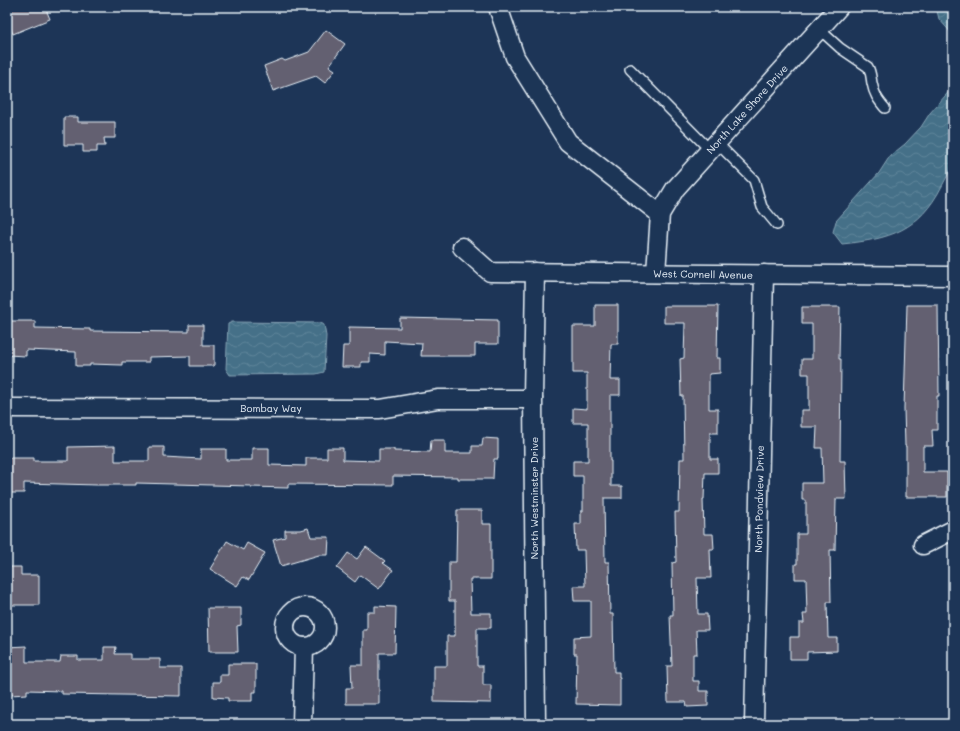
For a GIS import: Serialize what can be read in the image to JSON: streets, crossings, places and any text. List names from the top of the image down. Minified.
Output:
{"streets":{"street":["North Lake Shore Drive","West Cornell Avenue","Bombay Way","North Westminster Drive","North Pondview Drive"]},"crossings":[["North Lake Shore Drive","West Cornell Avenue"],["West Cornell Avenue","North Westminster Drive"],["West Cornell Avenue","North Pondview Drive"],["Bombay Way","North Westminster Drive"]]}
